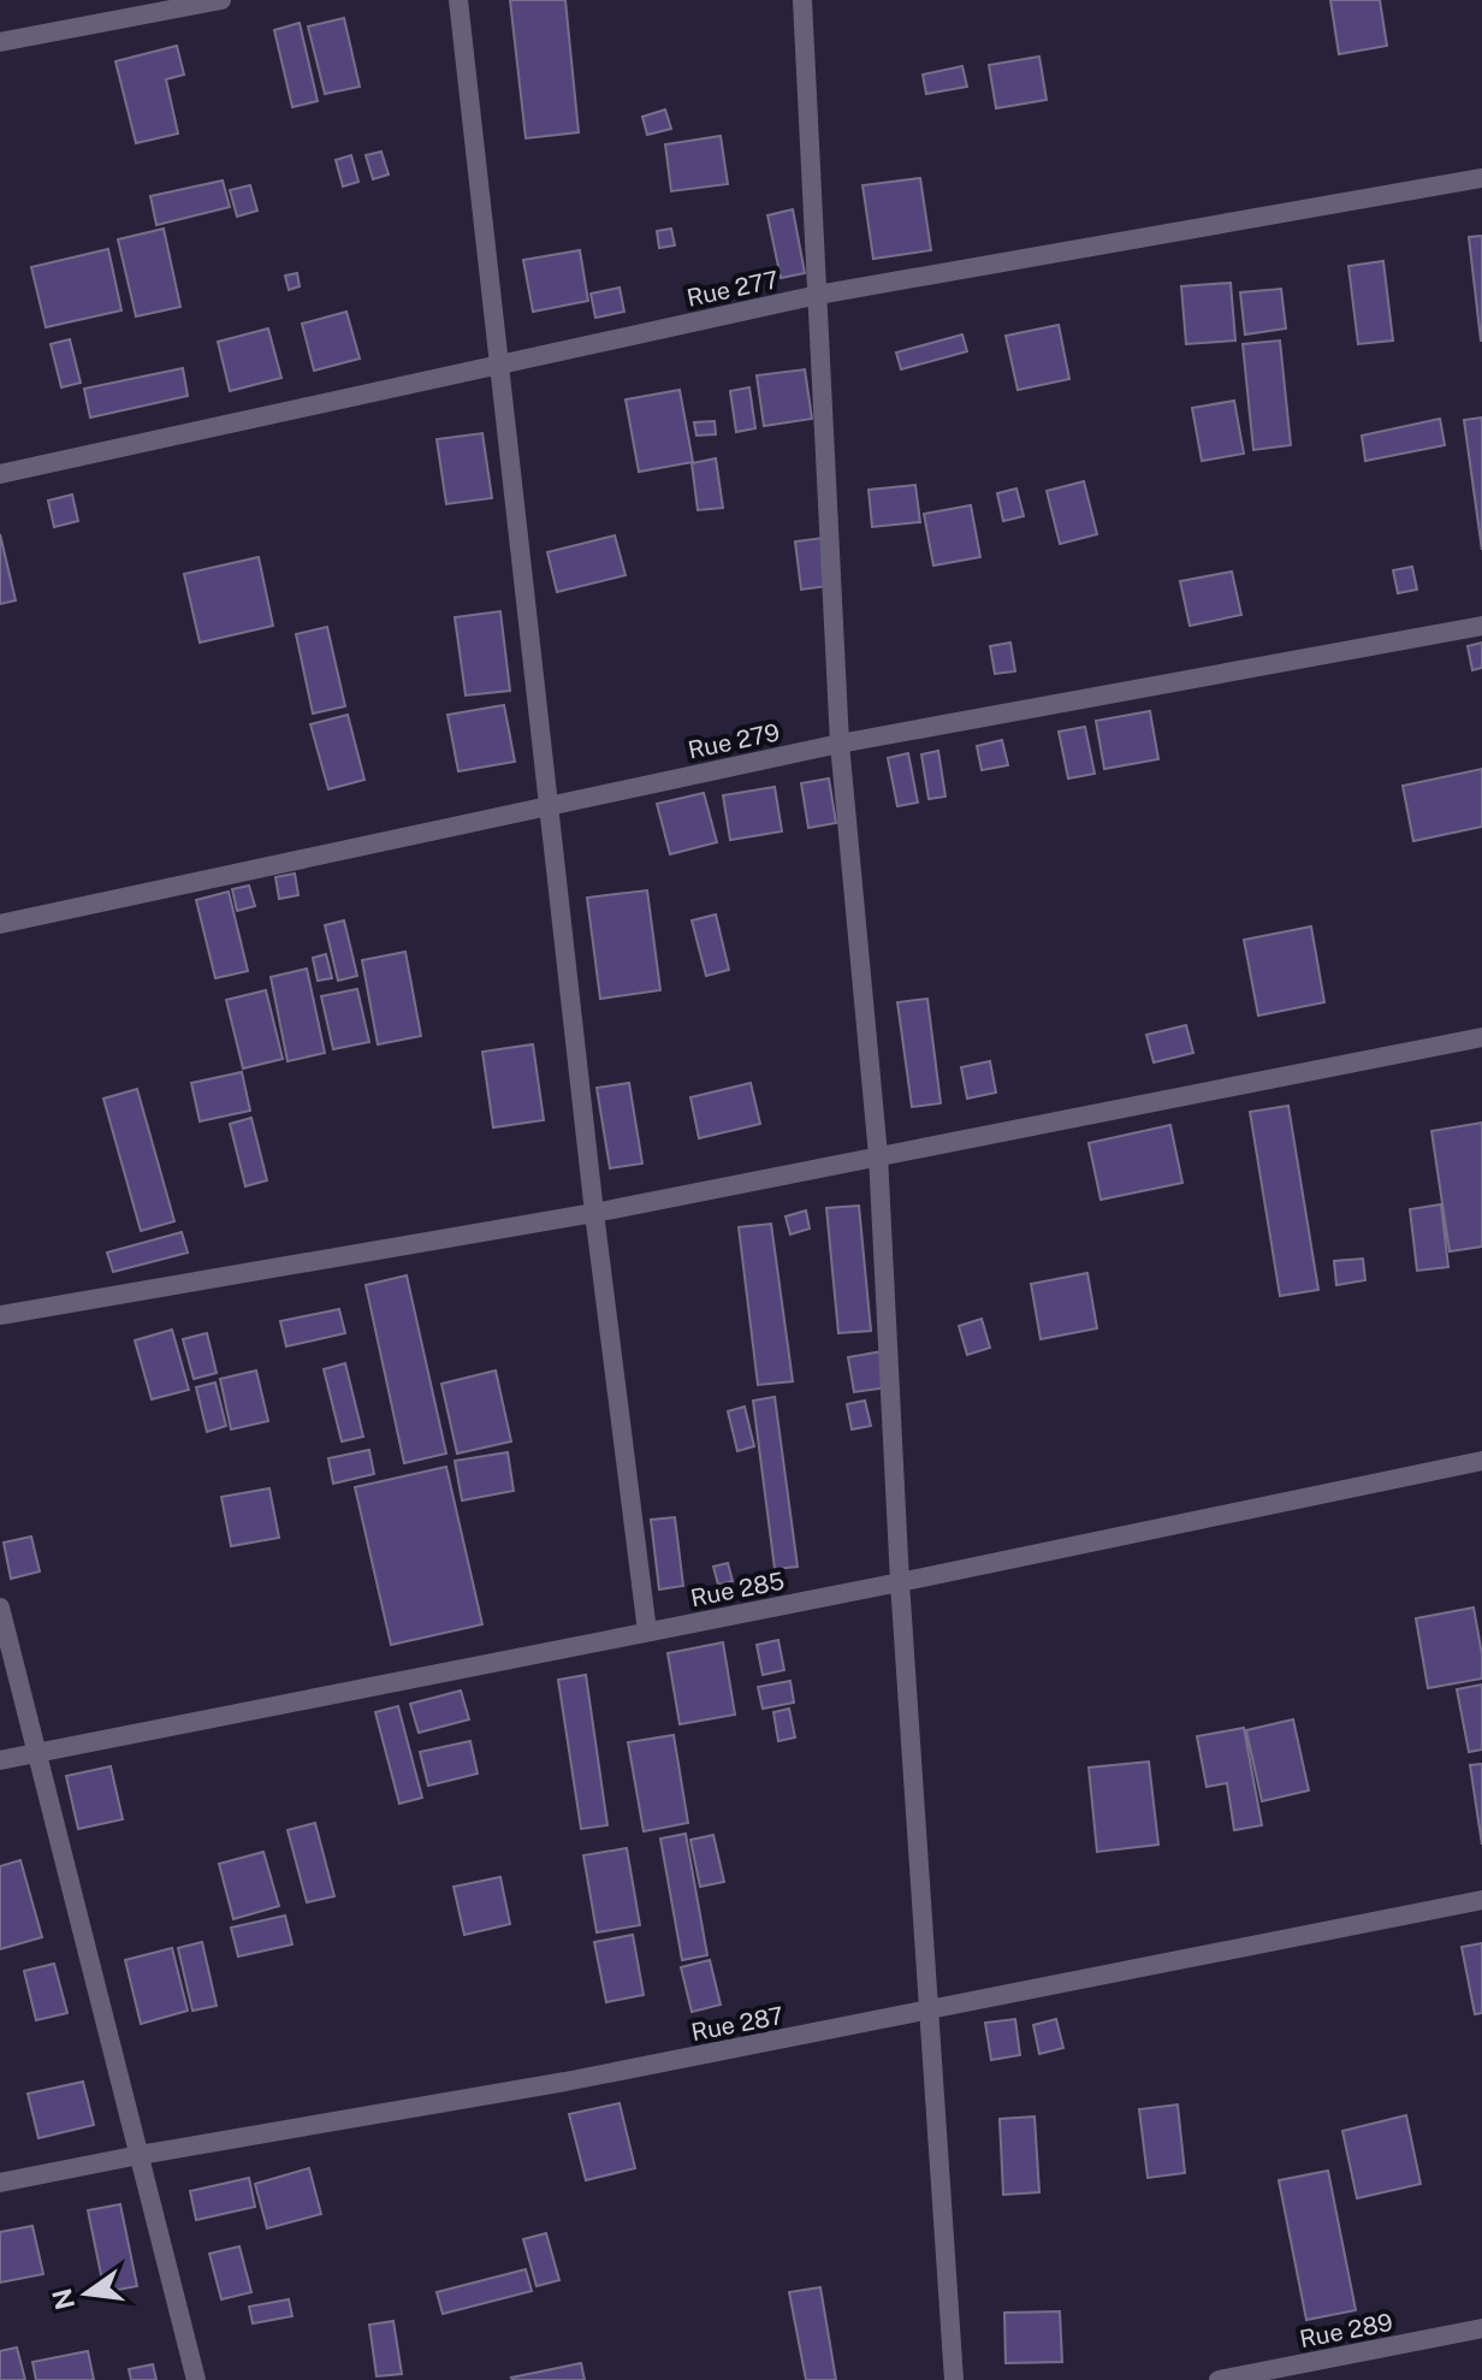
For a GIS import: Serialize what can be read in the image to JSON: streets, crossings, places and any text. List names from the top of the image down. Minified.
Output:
{"streets":{"street":["Rue 277","Rue 279","Rue 285","Rue 287","Rue 289"]},"north":"left"}
